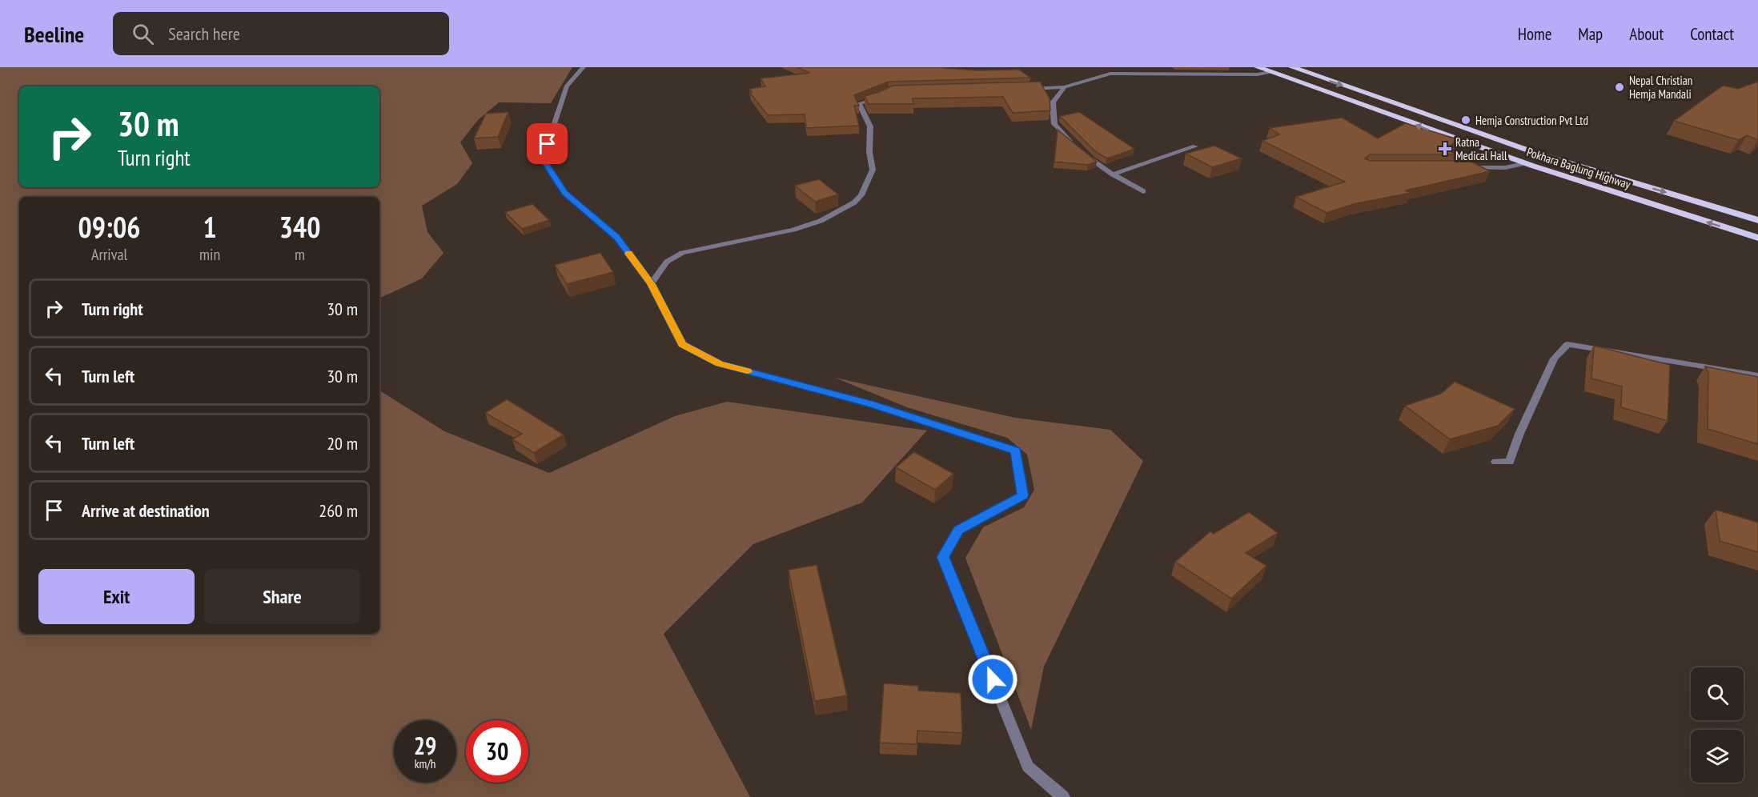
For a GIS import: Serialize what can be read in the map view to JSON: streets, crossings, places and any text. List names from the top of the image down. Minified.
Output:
{"streets":{"highway":["Pokhara Baglung Highway"]},"places":{"other":["Nepal Christian Hemja Mandali","Hemja Construction Pvt Ltd"],"health":["Ratna Medical Hall"]},"page":{"header":"Beeline","search":"Search here","nav":["Home","Map","About","Contact"],"turn":["30 m","Turn right"],"eta":["09:06","Arrival","1","min","340","m"],"list":[{"name":"Turn right","value":"30 m"},{"name":"Turn left","value":"30 m"},{"name":"Turn left","value":"20 m"},{"name":"Arrive at destination","value":"260 m"}],"buttons":["Exit","Share"],"speed":"29 km/h","limit":"30"}}
